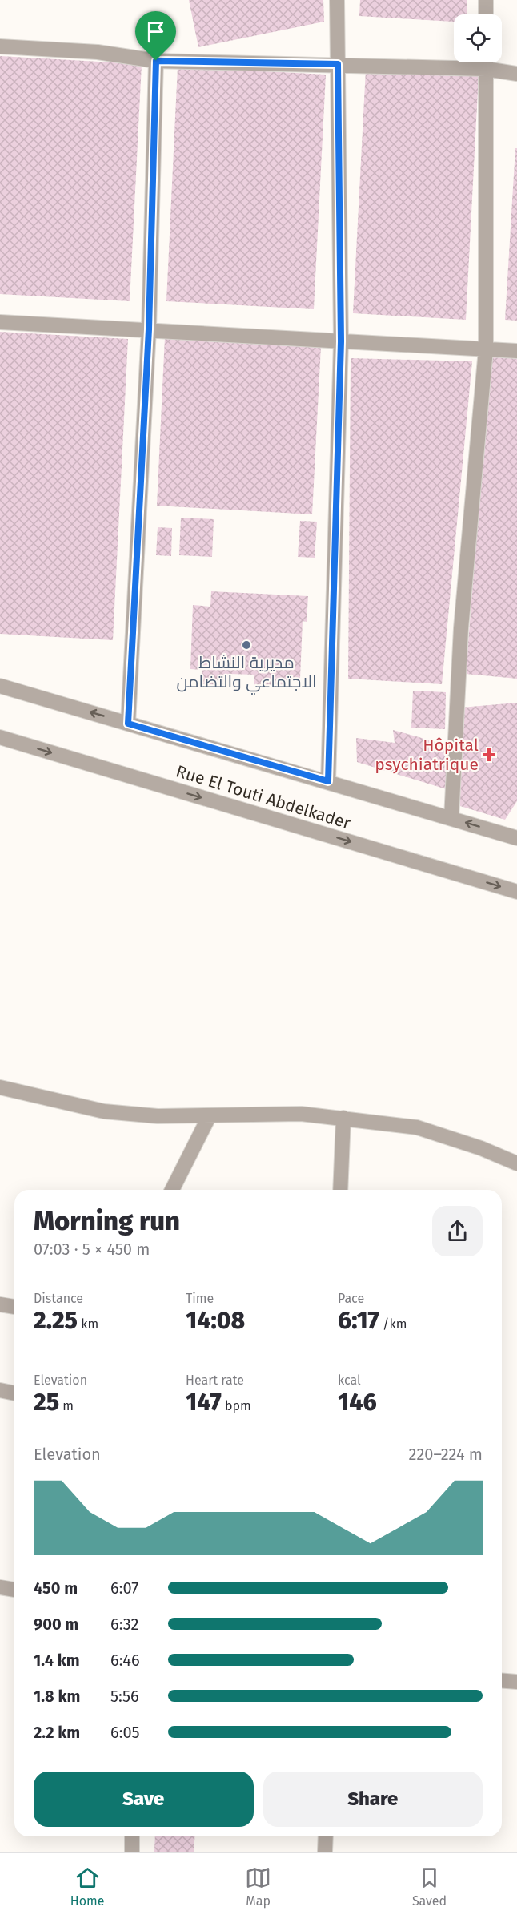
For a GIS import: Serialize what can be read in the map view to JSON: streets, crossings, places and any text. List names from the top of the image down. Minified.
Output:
{"streets":{"street":["Rue El Touti Abdelkader"]},"places":{"other":["مديرية النشاط الاجتماعي والتضامن"],"health":["Hôpital psychiatrique"]},"page":{"heading":["Morning run","07:03 · 5 × 450 m"],"stats":[["Distance","2.25 km"],["Time","14:08"],["Pace","6:17 /km"],["Elevation","25 m"],["Heart rate","147 bpm"],["kcal","146"]],"chart":["Elevation","220–224 m"],"list":[{"name":"450 m","note":"6:07"},{"name":"900 m","note":"6:32"},{"name":"1.4 km","note":"6:46"},{"name":"1.8 km","note":"5:56"},{"name":"2.2 km","note":"6:05"}],"buttons":["Save","Share"],"tabs":["Home","Map","Saved"]}}
